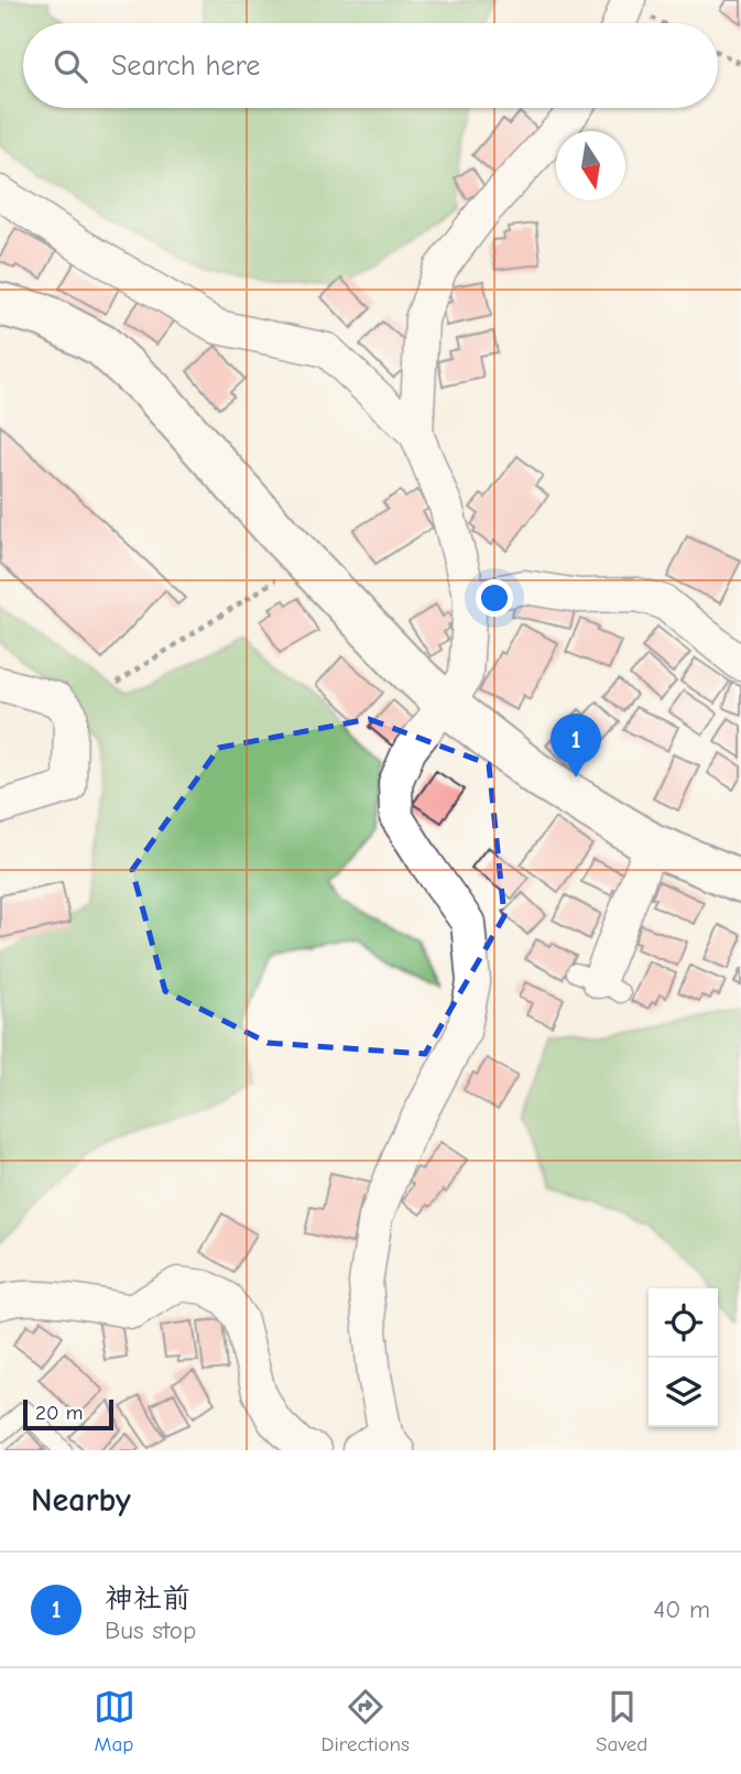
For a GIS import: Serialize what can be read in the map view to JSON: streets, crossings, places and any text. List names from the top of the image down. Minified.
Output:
{"scale_bar":"20 m","north":"bottom","page":{"search":"Search here","pins":"1","scale":"20 m","heading":"Nearby","list":[{"mark":"1","name":"神社前","note":"Bus stop","value":"40 m"}],"nav":["Map","Directions","Saved"]}}
